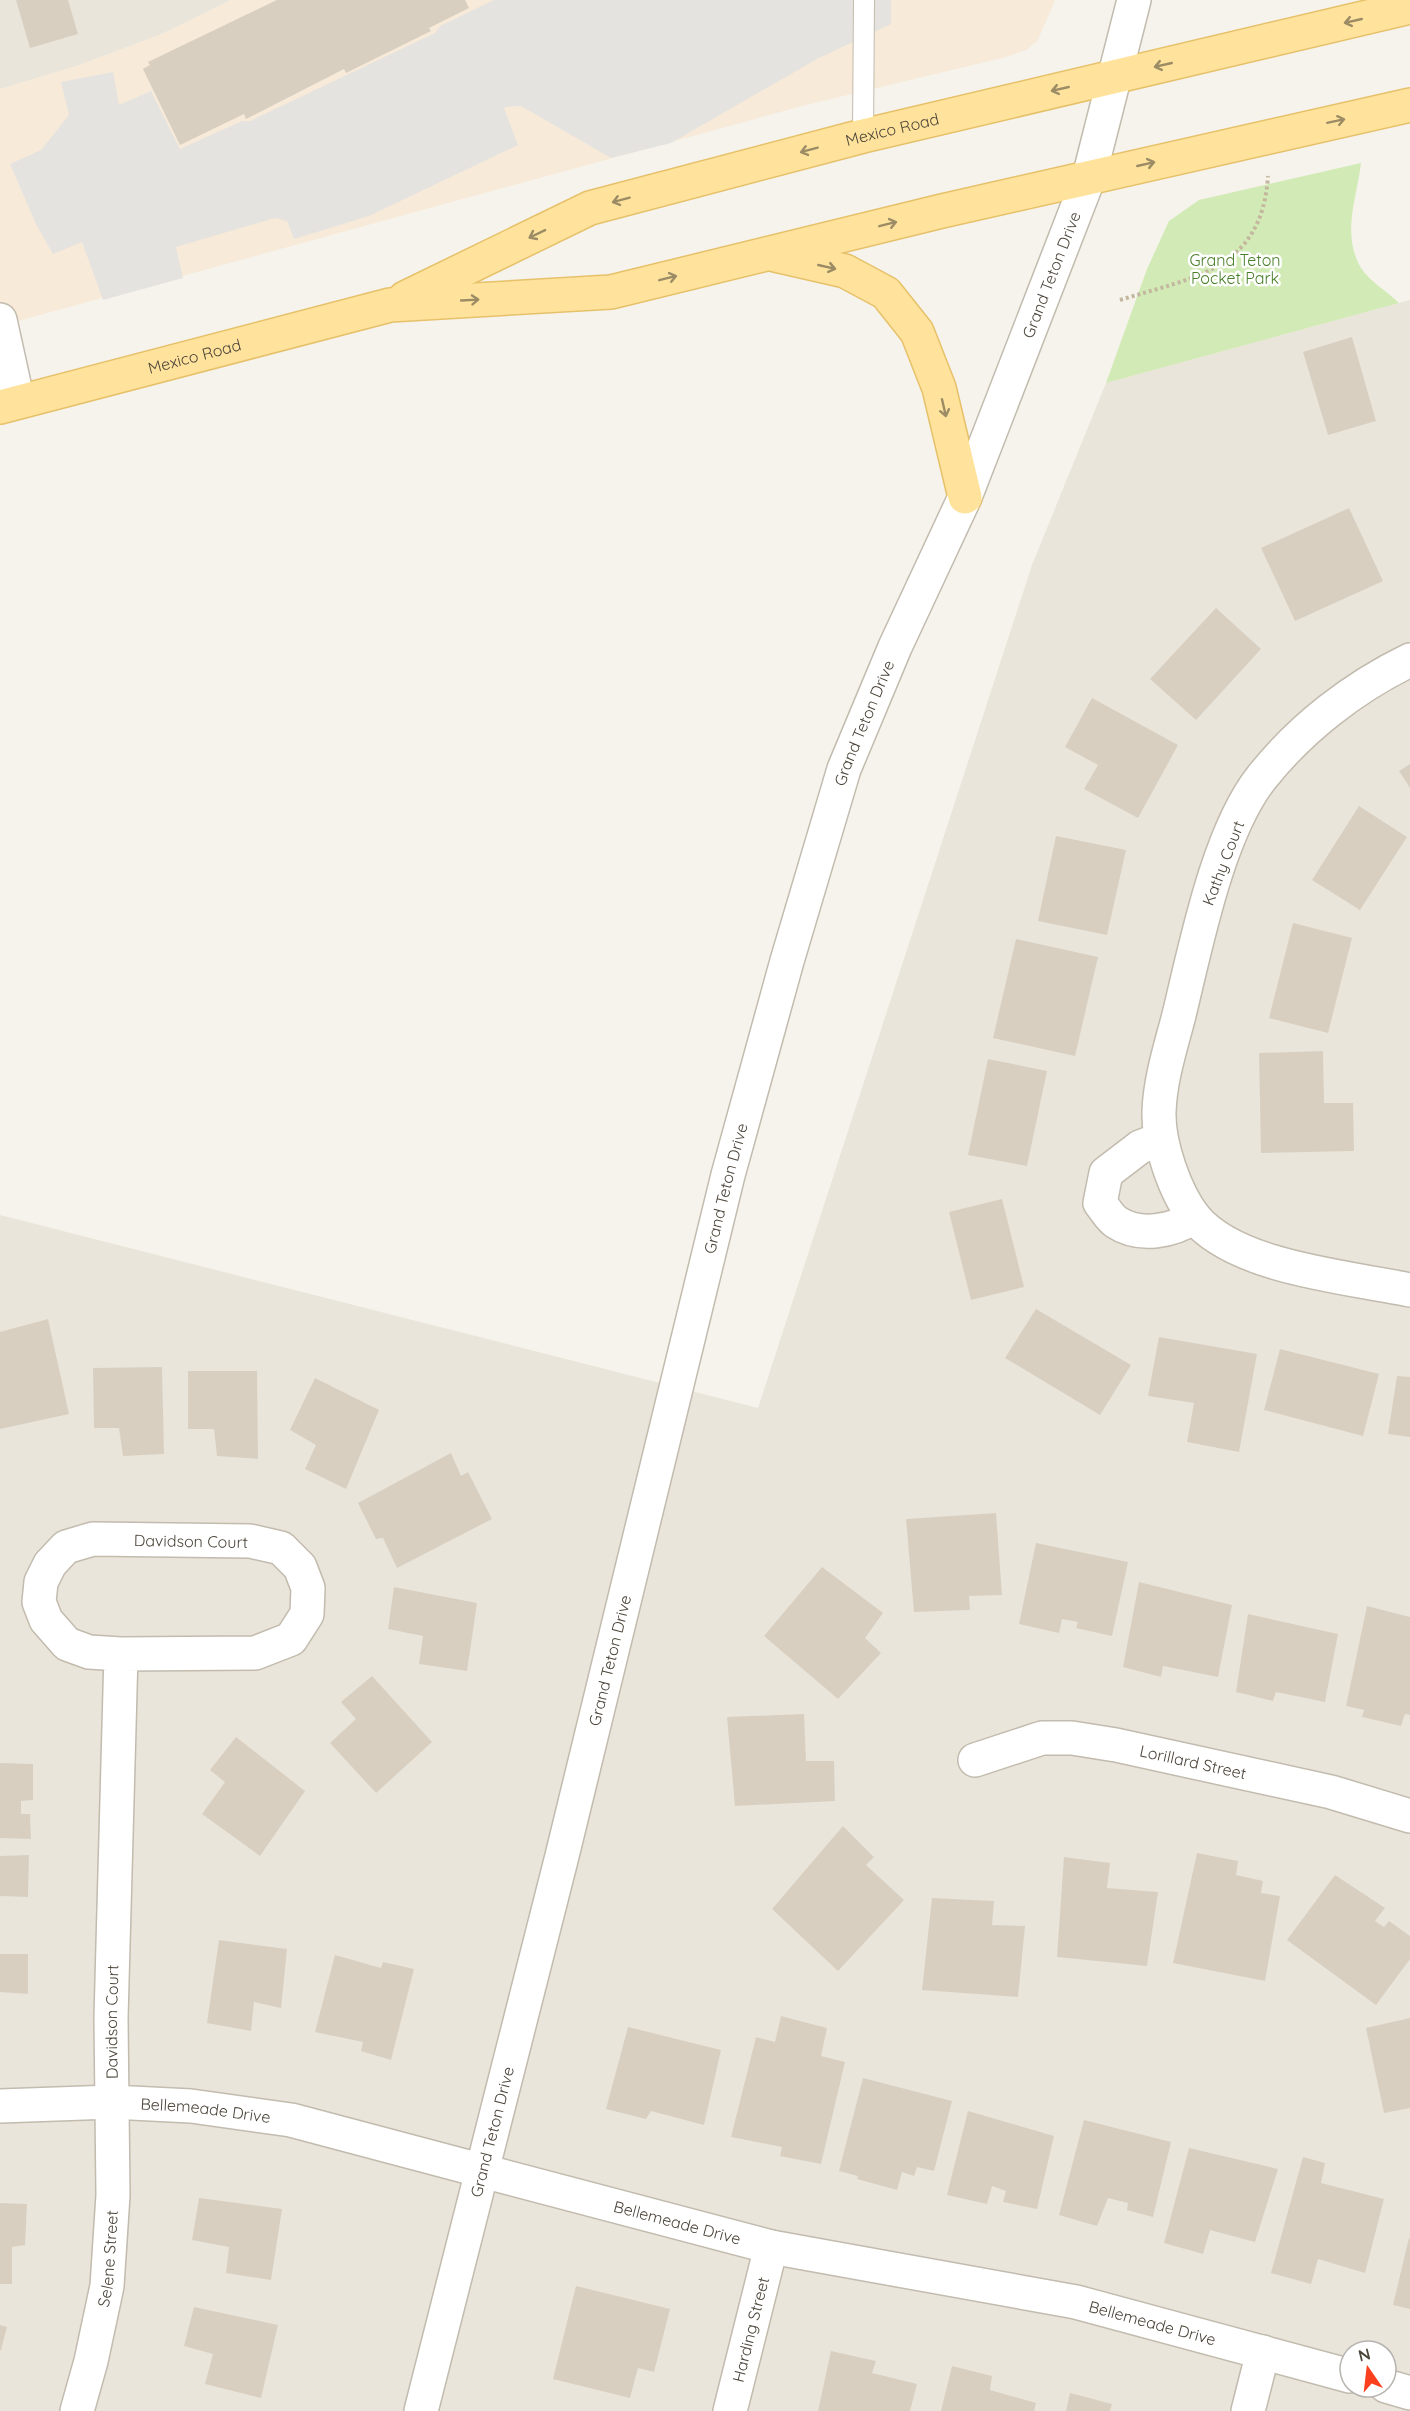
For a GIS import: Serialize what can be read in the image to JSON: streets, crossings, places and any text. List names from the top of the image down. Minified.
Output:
{"streets":{"main road":["Mexico Road"],"street":["Grand Teton Drive","Kathy Court","Davidson Court","Lorillard Street","Bellemeade Drive","Selene Street","Harding Street"]},"crossings":[["Mexico Road","Grand Teton Drive"],["Grand Teton Drive","Bellemeade Drive"],["Davidson Court","Bellemeade Drive"],["Davidson Court","Selene Street"],["Bellemeade Drive","Selene Street"],["Bellemeade Drive","Harding Street"]],"parks":["Grand Teton Pocket Park"],"north":"top"}
